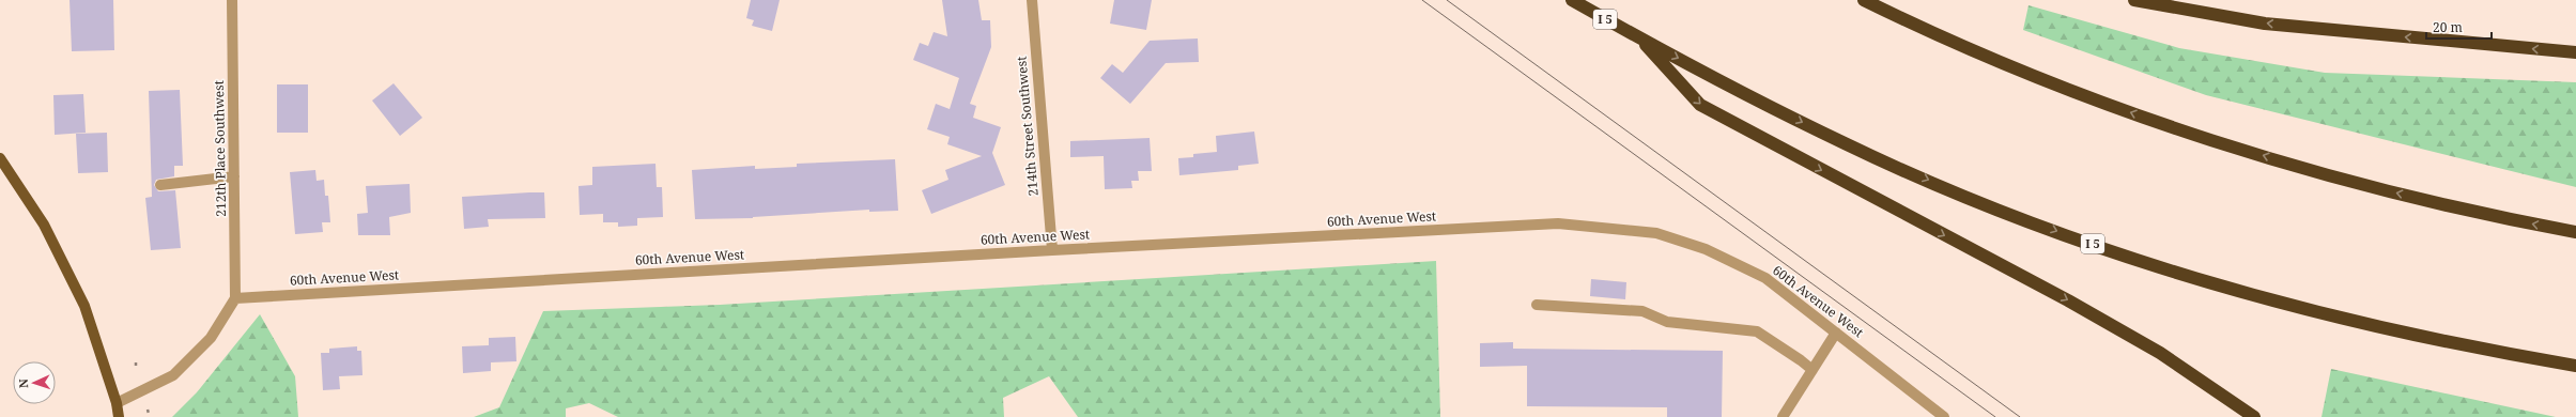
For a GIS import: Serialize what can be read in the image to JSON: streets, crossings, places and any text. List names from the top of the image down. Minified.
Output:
{"streets":{"highway":["I 5"],"street":["214th Street Southwest","212th Place Southwest","60th Avenue West"]},"crossings":[["214th Street Southwest","60th Avenue West"],["212th Place Southwest","60th Avenue West"]],"scale_bar":"20 m","north":"left"}
